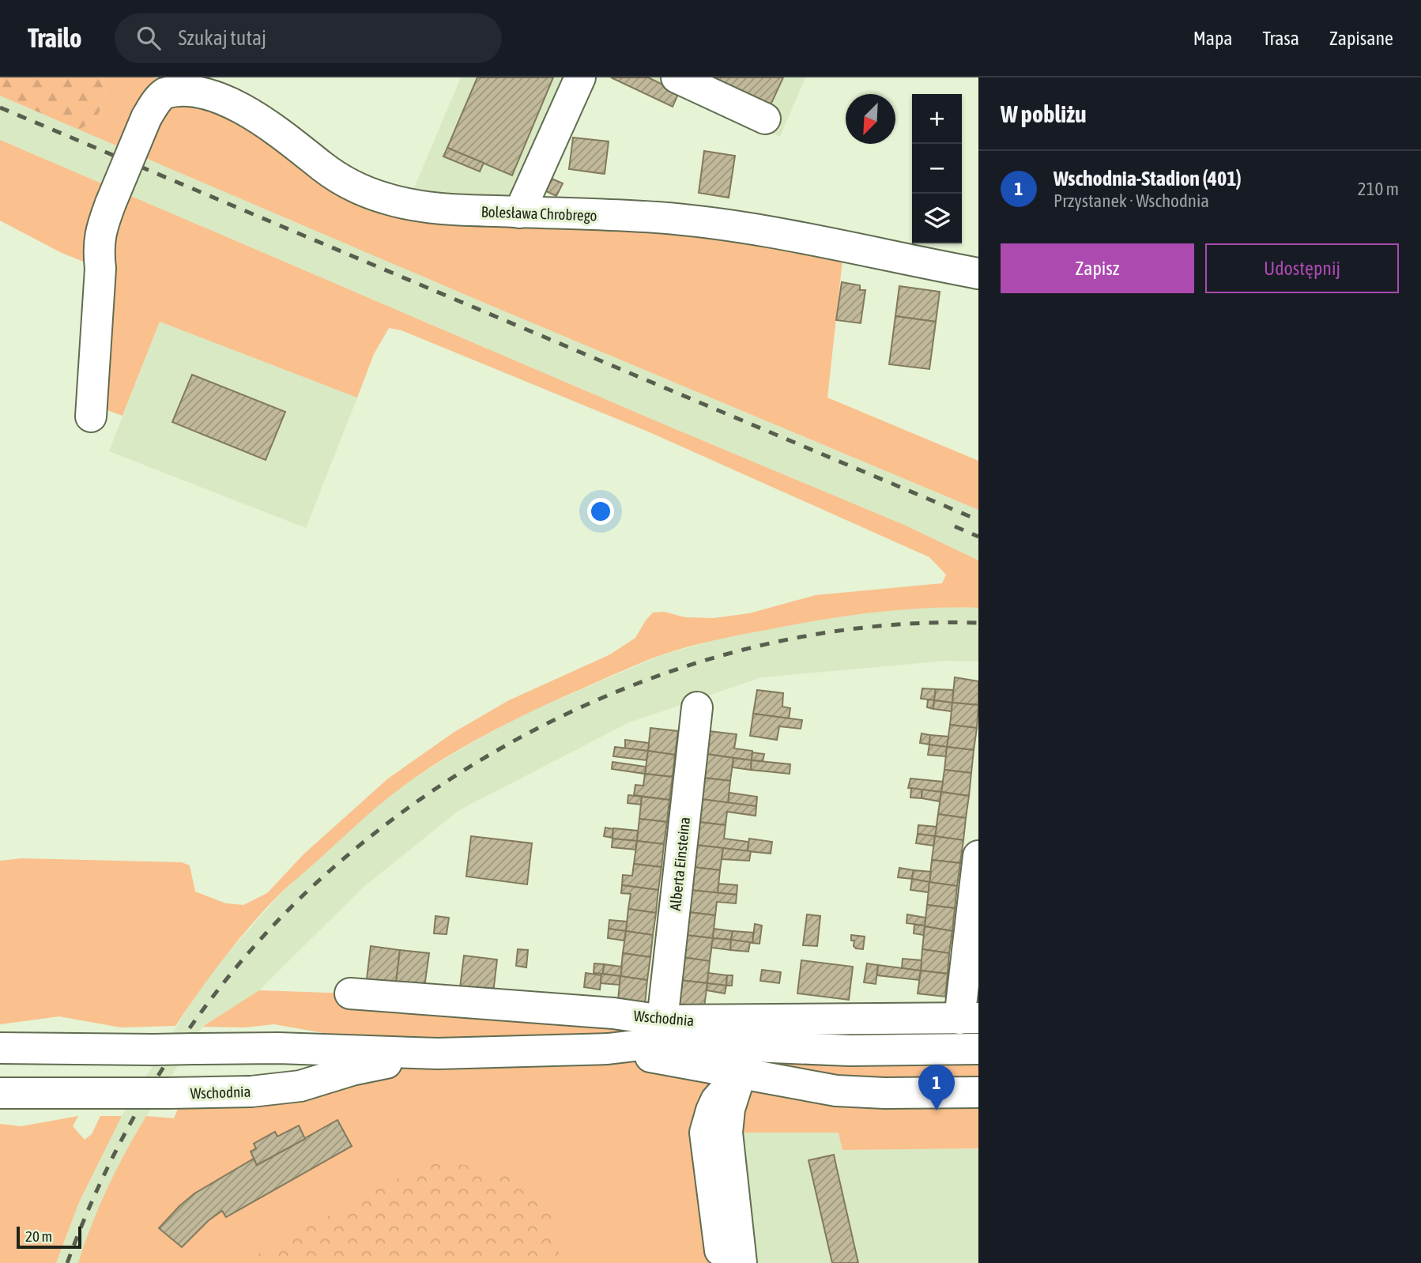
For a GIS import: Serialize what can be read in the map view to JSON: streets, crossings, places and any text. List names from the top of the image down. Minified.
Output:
{"streets":{"street":["Bolesława Chrobrego","Alberta Einsteina","Wschodnia"]},"crossings":[["Alberta Einsteina","Wschodnia"]],"scale_bar":"20 m","north":"bottom left","page":{"header":"Trailo","search":"Szukaj tutaj","nav":["Mapa","Trasa","Zapisane"],"heading":"W pobliżu","map_buttons":["+","−"],"list":[{"mark":"1","name":"Wschodnia-Stadion (401)","note":"Przystanek · Wschodnia","value":"210 m"}],"buttons":["Zapisz","Udostępnij"],"pins":"1","scale":"20 m"}}
